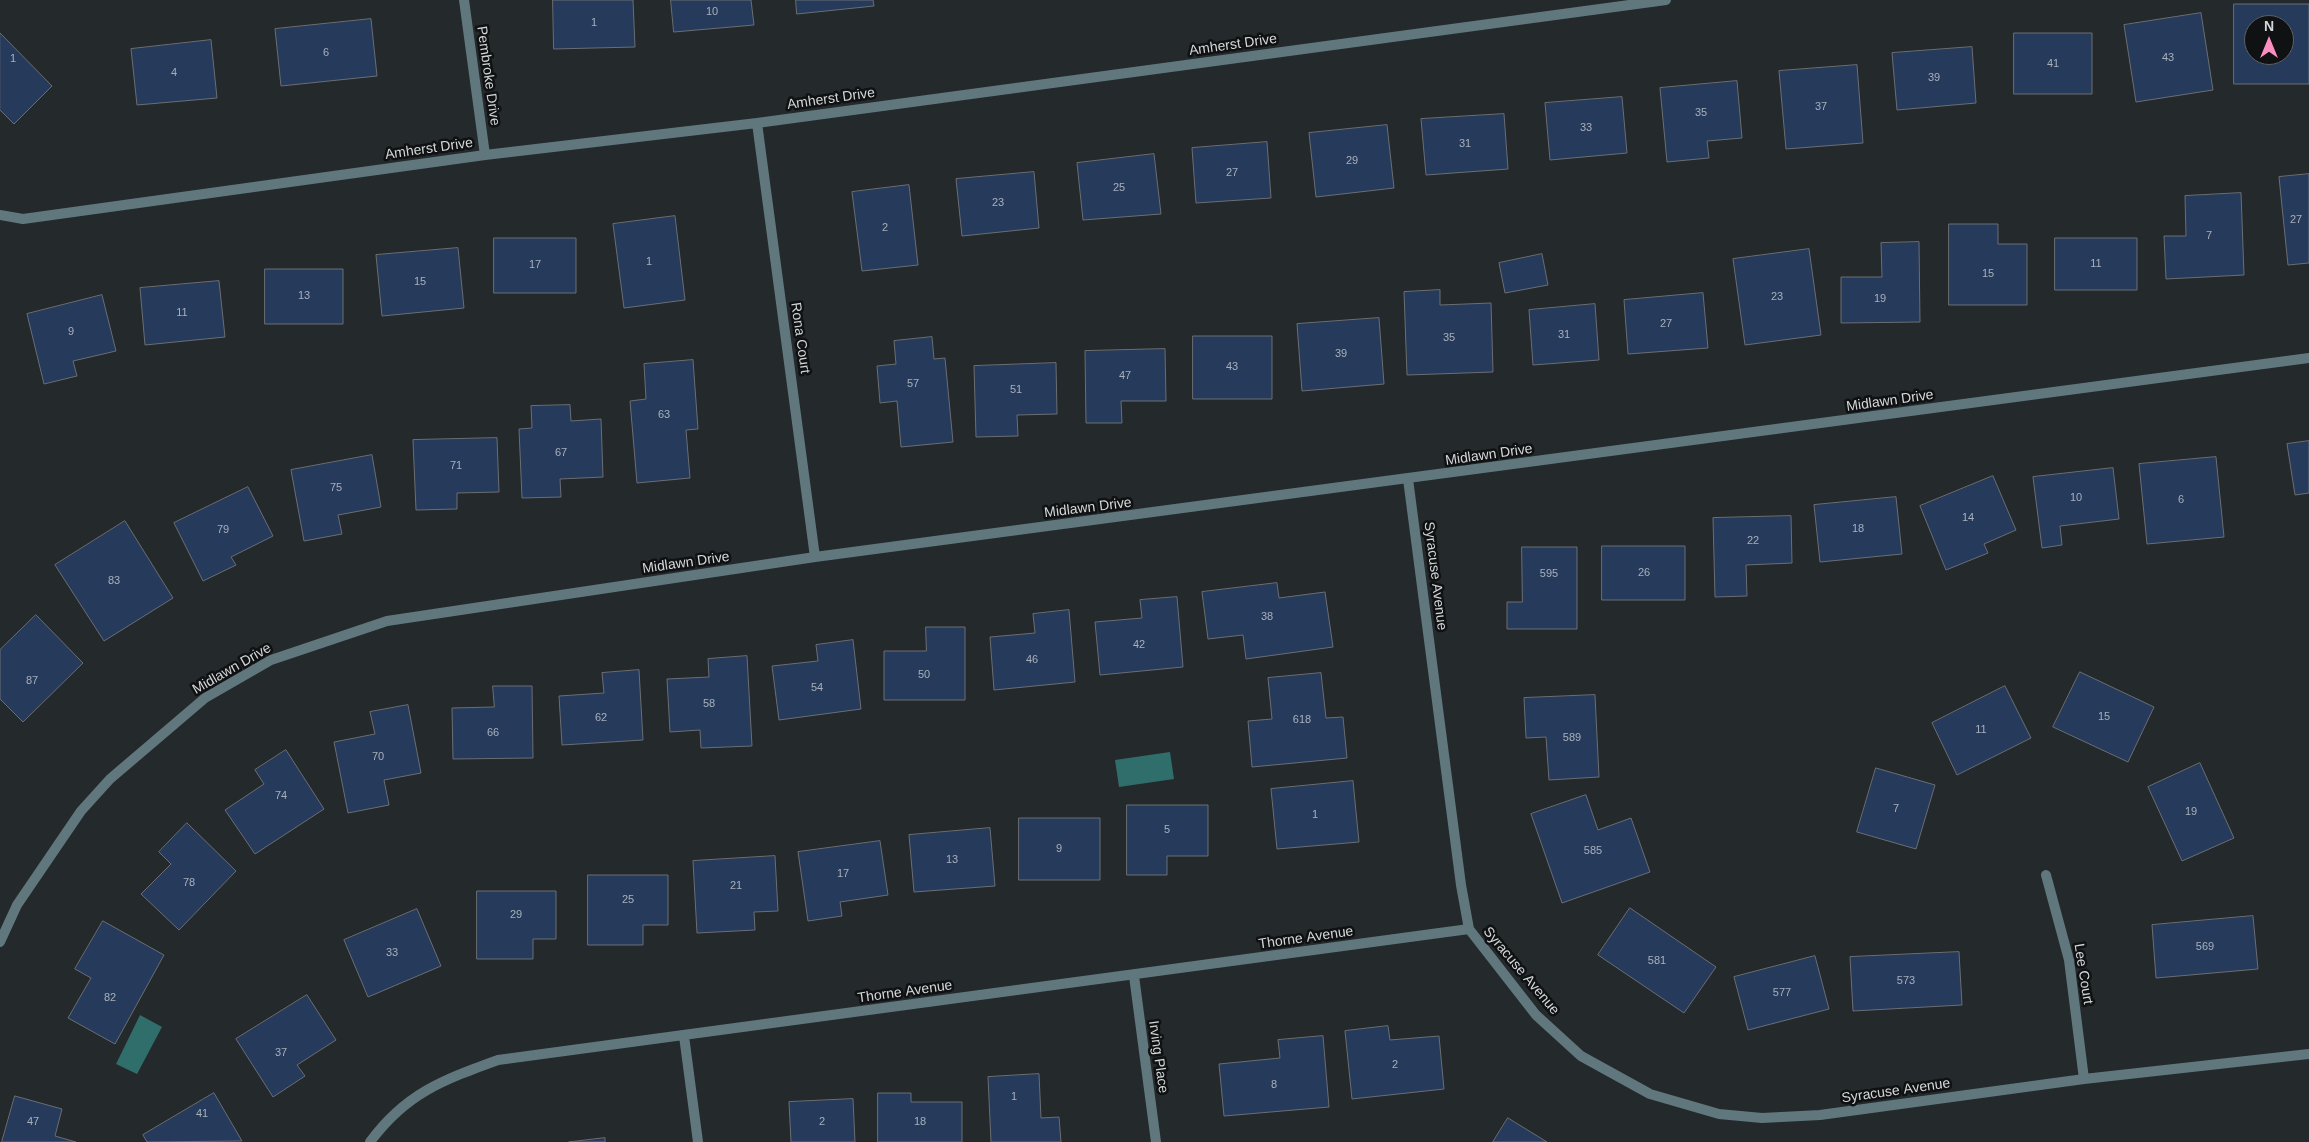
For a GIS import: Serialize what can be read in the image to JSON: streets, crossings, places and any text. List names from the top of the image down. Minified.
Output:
{"streets":{"street":["Amherst Drive","Pembroke Drive","Rona Court","Midlawn Drive","Syracuse Avenue","Thorne Avenue","Lee Court","Irving Place"]},"crossings":[["Amherst Drive","Pembroke Drive"],["Amherst Drive","Rona Court"],["Rona Court","Midlawn Drive"],["Midlawn Drive","Syracuse Avenue"],["Syracuse Avenue","Thorne Avenue"],["Syracuse Avenue","Lee Court"],["Thorne Avenue","Irving Place"]],"house_numbers":["10","1","6","43","1","41","4","39","37","35","33","31","29","27","25","23","27","2","7","1","11","17","15","15","13","23","19","11","27","9","31","35","39","43","47","57","51","63","67","71","75","10","6","14","18","79","22","26","595","83","38","42","46","50","87","54","58","15","62","618","11","66","589","70","74","7","19","1","5","9","585","13","17","78","21","25","29","569","33","581","573","577","82","37","2","8","1","41","47","2","18"],"north":"top"}
